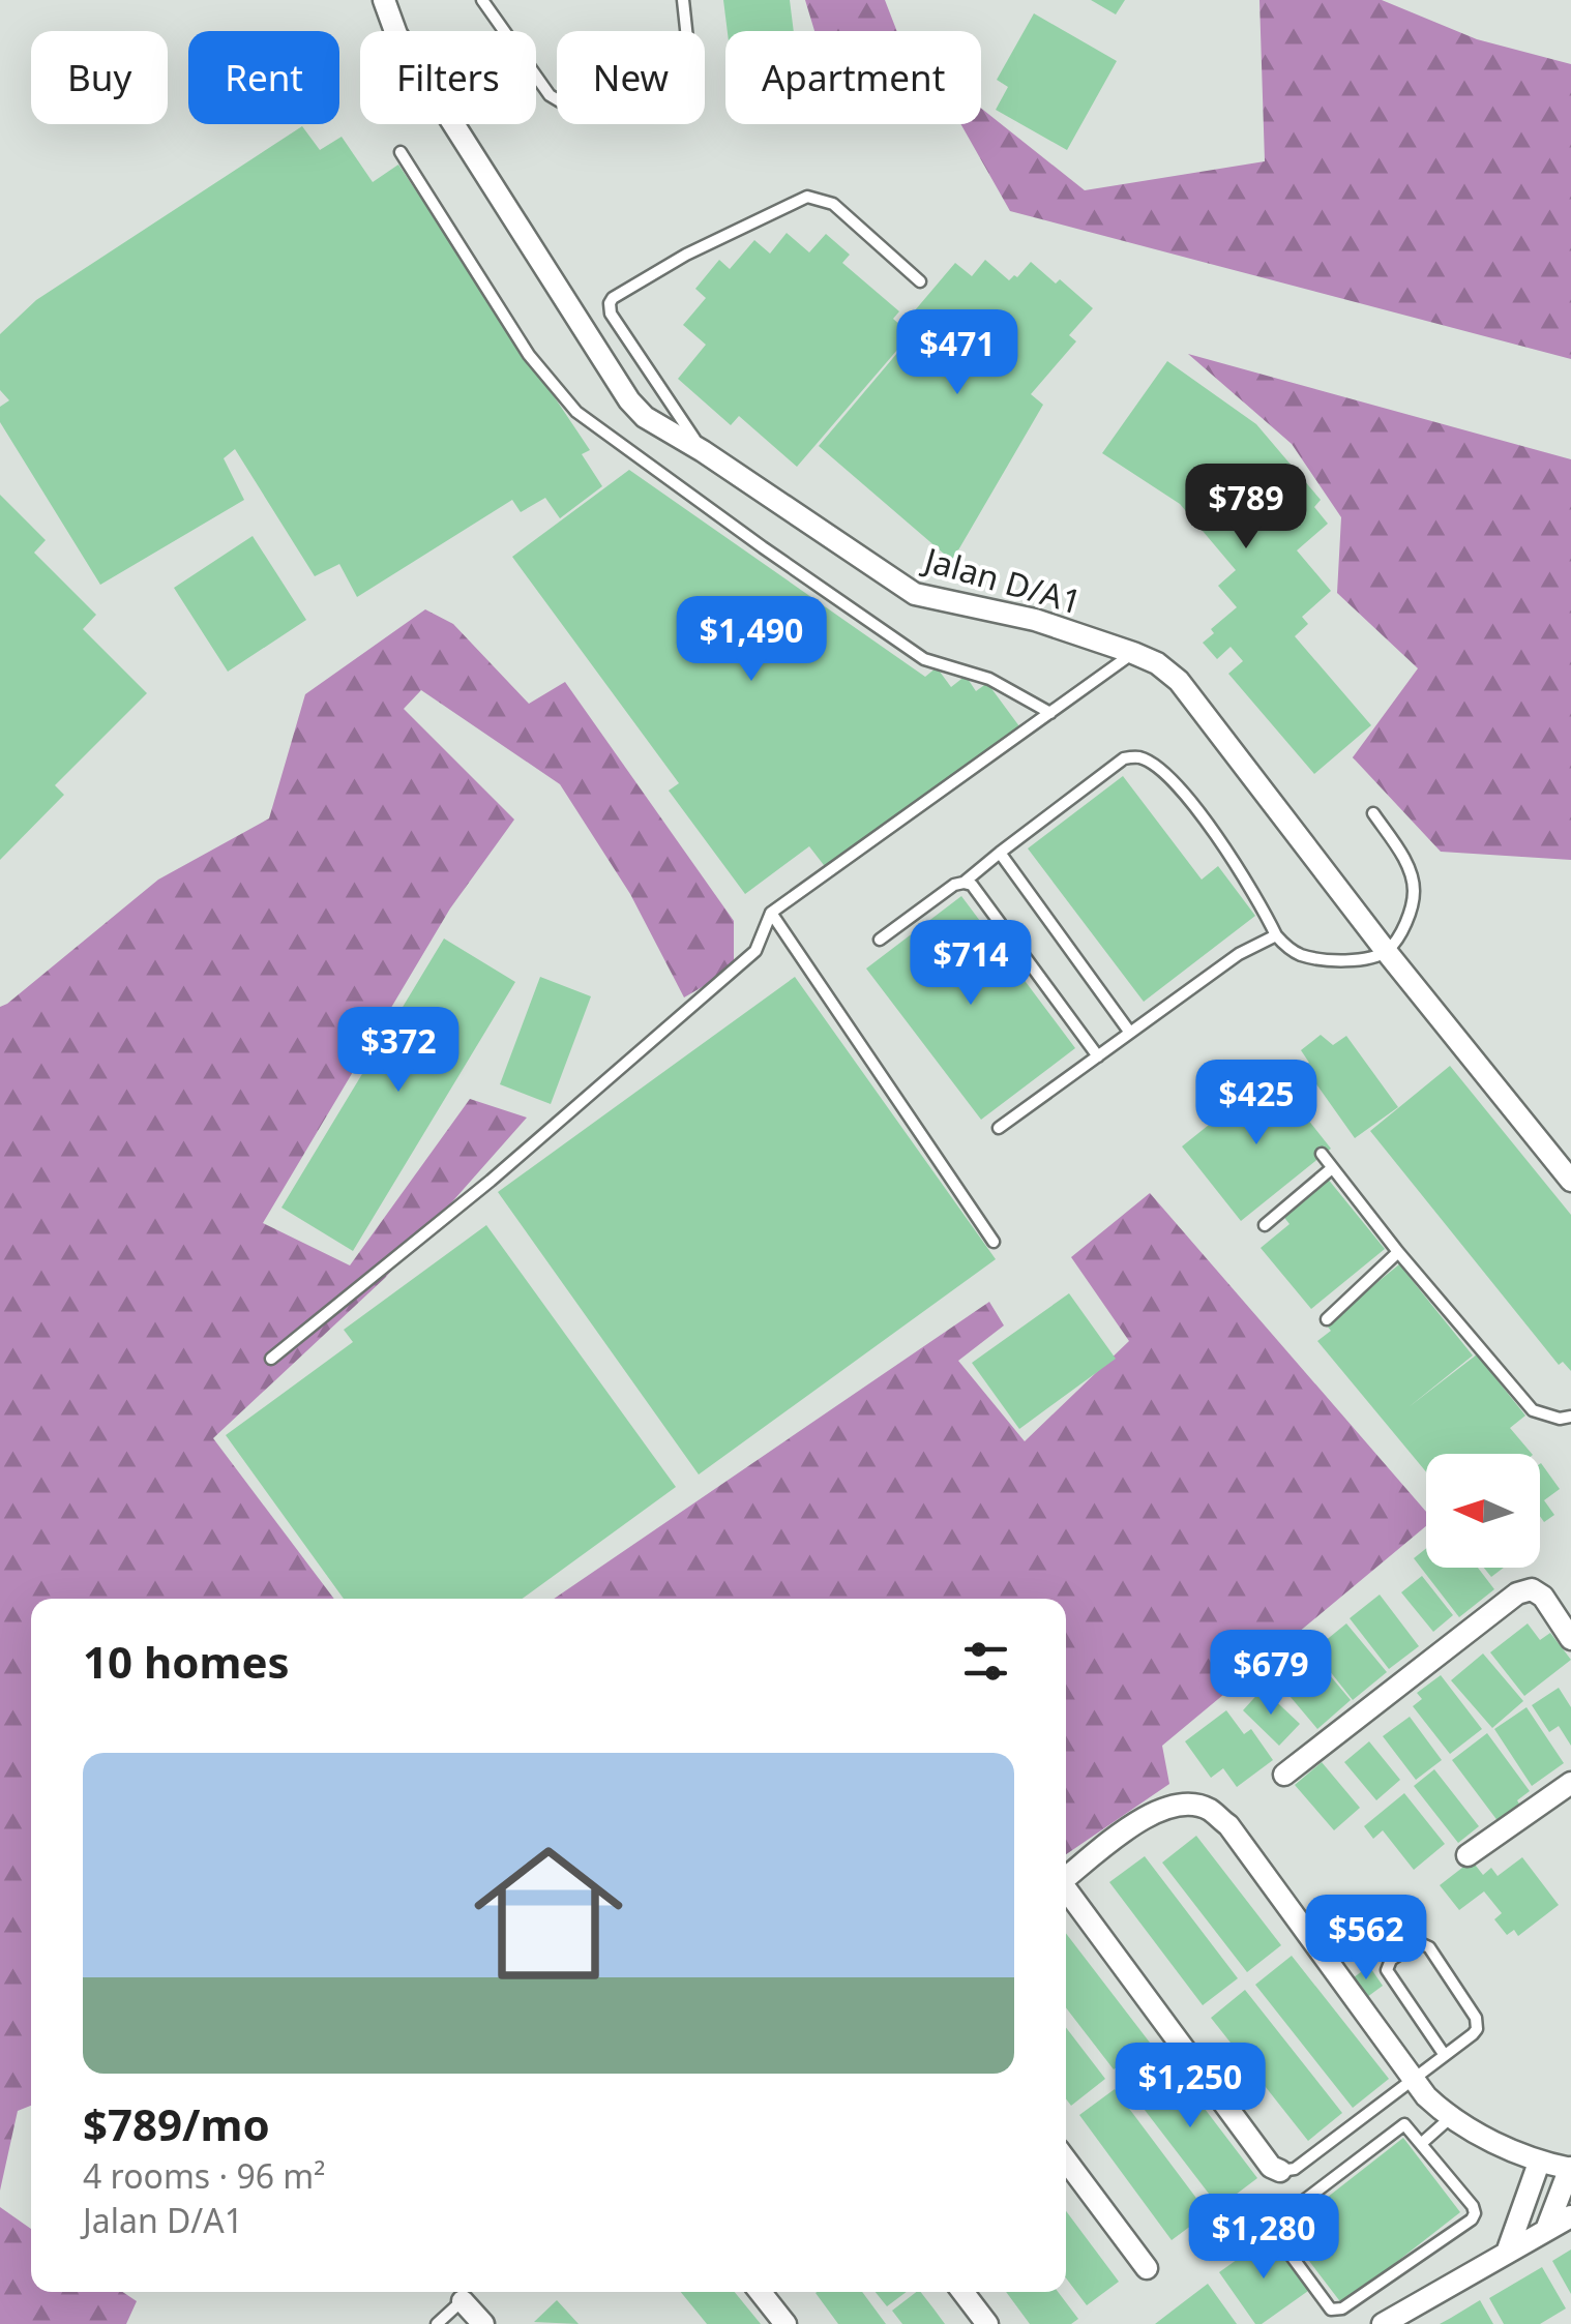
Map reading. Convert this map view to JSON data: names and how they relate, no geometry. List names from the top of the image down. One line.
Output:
{"streets":{"street":["Jalan D/A1"]},"north":"left","page":{"chip":["Buy","Rent","Filters","New","Apartment"],"price":["$471","$789","$1,490","$714","$372","$425","$679","$562","$1,250","$1,280"],"heading":"10 homes","list":[{"name":"$789/mo","note":"4 rooms · 96 m² · Jalan D/A1"}]}}
